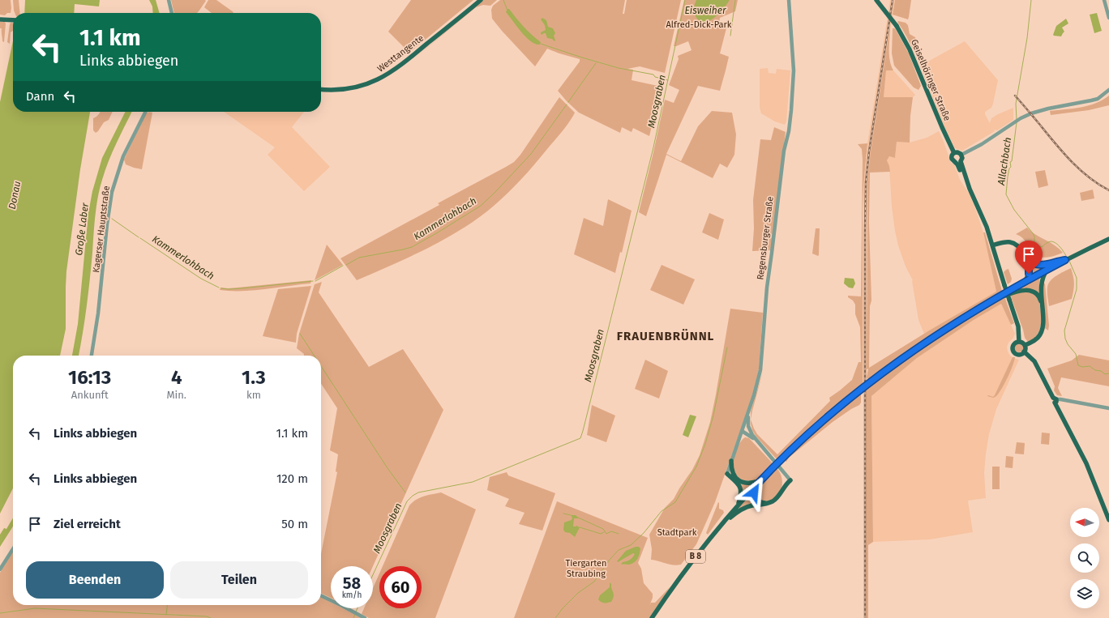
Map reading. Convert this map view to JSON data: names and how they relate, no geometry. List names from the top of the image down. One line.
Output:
{"streets":{"main road":["Westtangente","Geiselhöringer Straße","B 8"],"street":["Kagerser Hauptstraße","Regensburger Straße"]},"districts":["FRAUENBRÜNNL"],"water":["Eisweiher","Moosgraben","Allachbach","Donau","Kammerlohbach","Große Laber"],"parks":["Alfred-Dick-Park","Stadtpark","Tiergarten Straubing"],"north":"left","page":{"turn":["1.1 km","Links abbiegen"],"then":"Dann","eta":["16:13","Ankunft","4","Min.","1.3","km"],"list":[{"name":"Links abbiegen","value":"1.1 km"},{"name":"Links abbiegen","value":"120 m"},{"name":"Ziel erreicht","value":"50 m"}],"buttons":["Beenden","Teilen"],"speed":"58 km/h","limit":"60"}}
